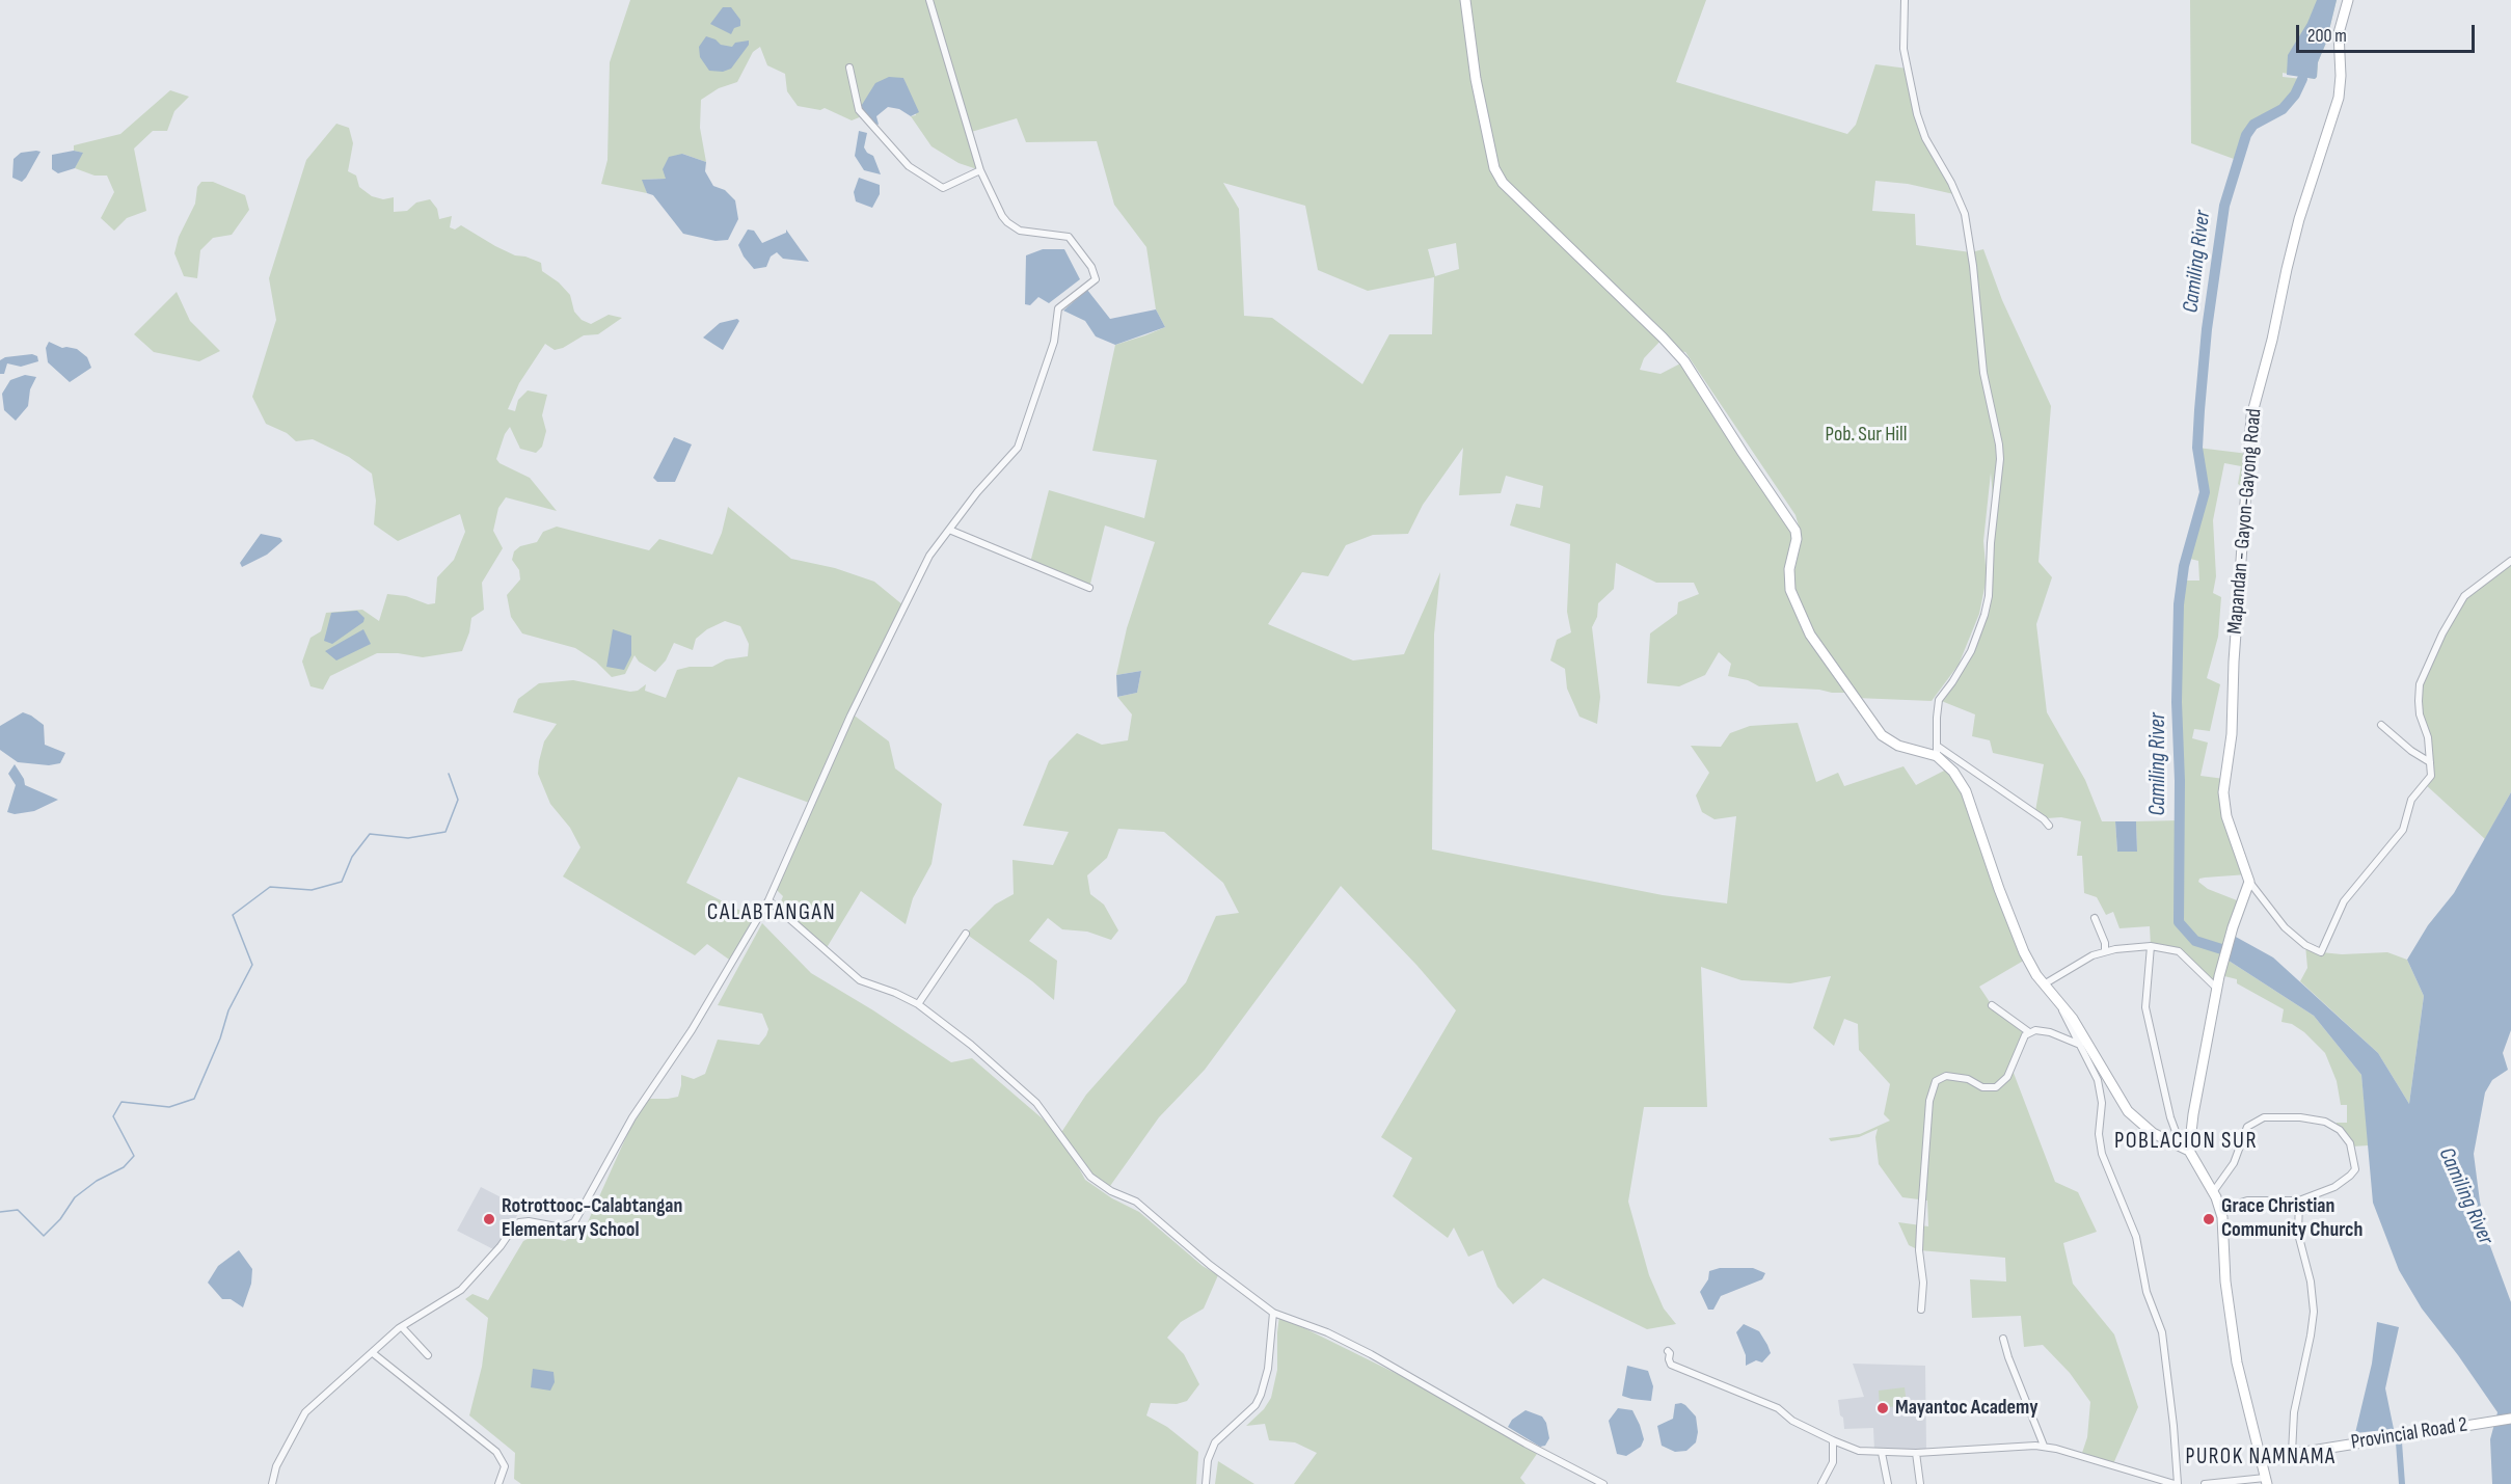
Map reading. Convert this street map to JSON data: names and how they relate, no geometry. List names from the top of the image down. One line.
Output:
{"streets":{"main road":["Mapandan - Gayon-Gayong Road","Provincial Road 2"]},"districts":["CALABTANGAN","POBLACION SUR","PUROK NAMNAMA"],"water":["Camiling River"],"parks":["Pob. Sur Hill"],"places":["Rotrottooc-Calabtangan Elementary School","Grace Christian Community Church","Mayantoc Academy"],"scale_bar":"200 m"}
